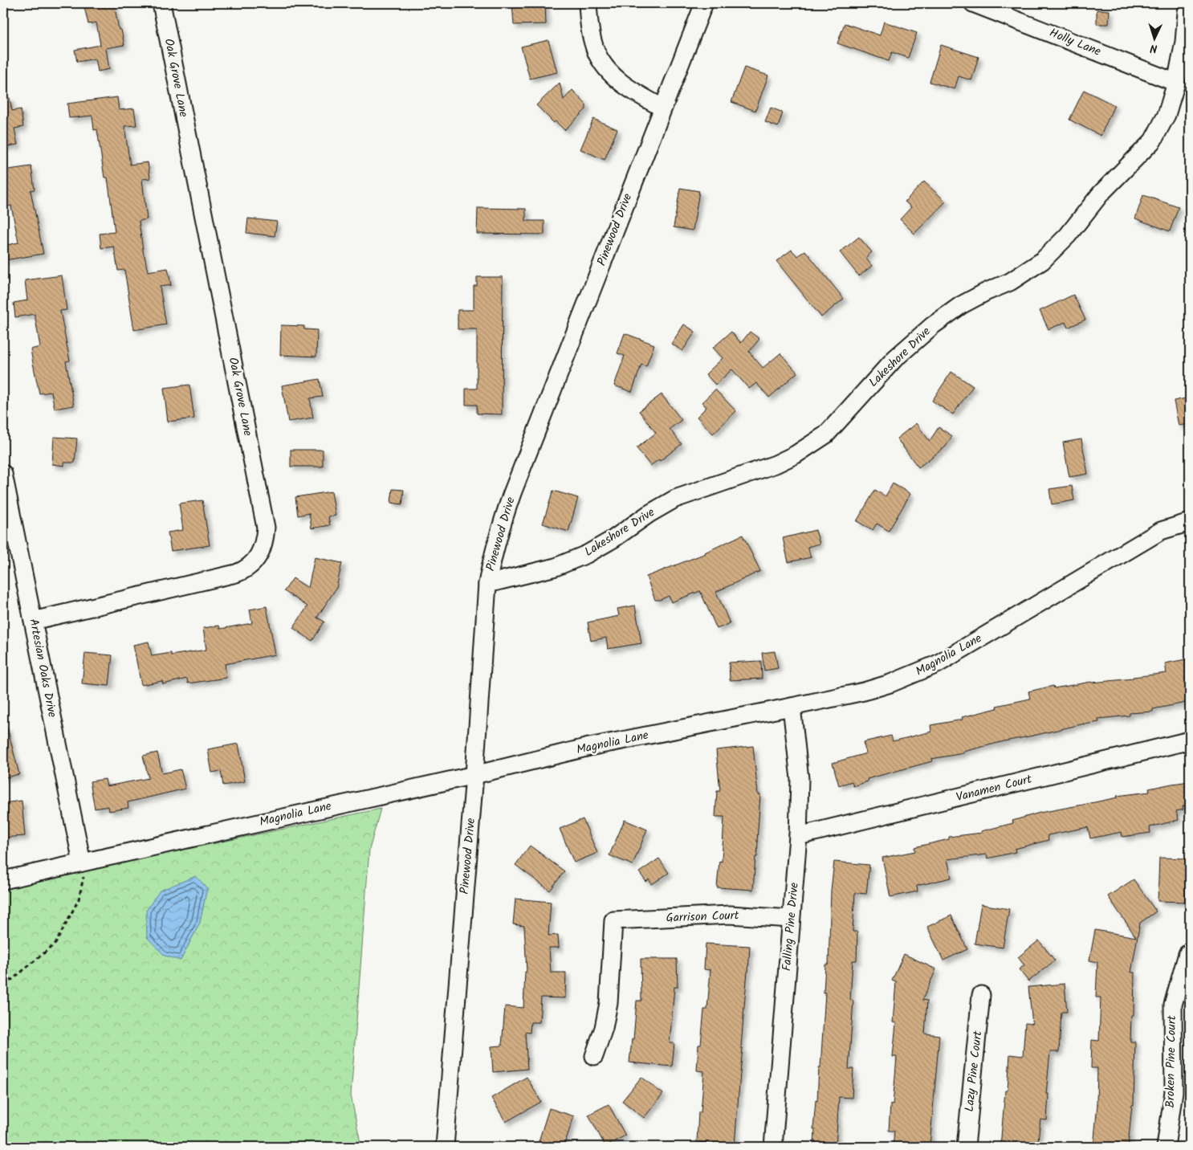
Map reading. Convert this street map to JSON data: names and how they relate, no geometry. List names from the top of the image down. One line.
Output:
{"streets":{"street":["Holly Lane","Oak Grove Lane","Pinewood Drive","Lakeshore Drive","Magnolia Lane","Artesian Oaks Drive","Vanamen Court","Garrison Court","Falling Pine Drive","Broken Pine Court","Lazy Pine Court"]},"crossings":[["Holly Lane","Lakeshore Drive"],["Oak Grove Lane","Artesian Oaks Drive"],["Pinewood Drive","Lakeshore Drive"],["Pinewood Drive","Magnolia Lane"],["Magnolia Lane","Artesian Oaks Drive"],["Magnolia Lane","Falling Pine Drive"],["Vanamen Court","Falling Pine Drive"],["Garrison Court","Falling Pine Drive"]],"north":"bottom"}
